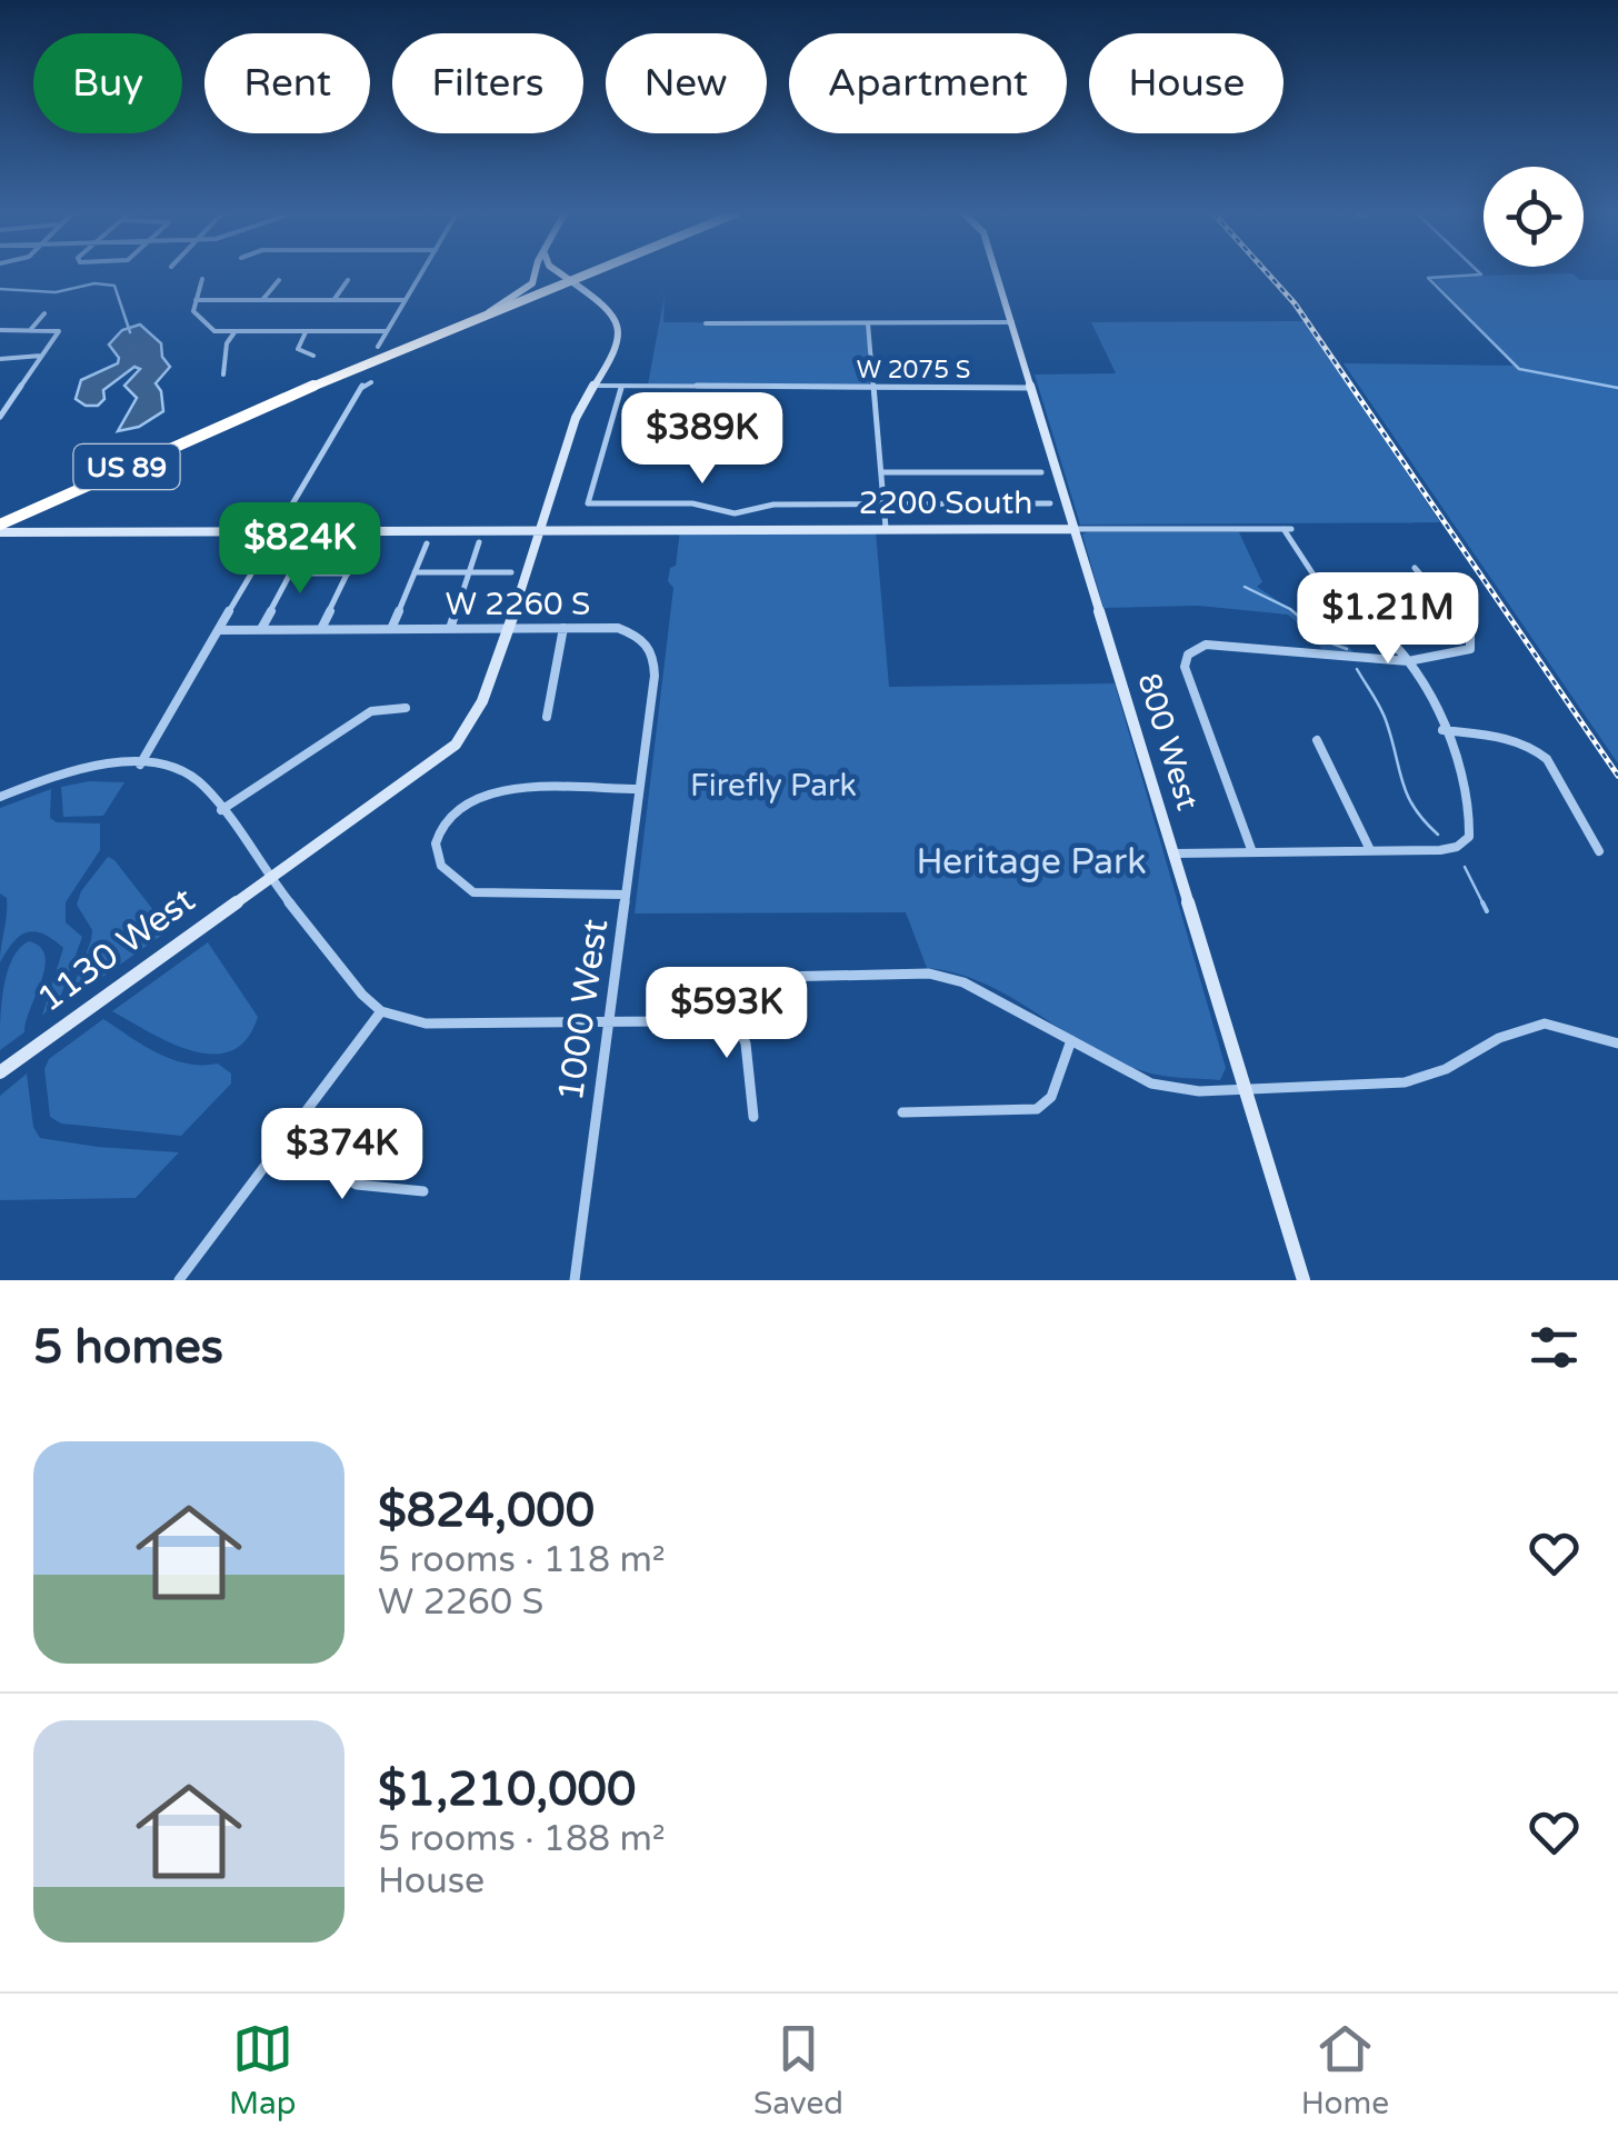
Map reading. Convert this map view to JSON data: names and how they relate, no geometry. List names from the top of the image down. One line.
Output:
{"streets":{"highway":["US 89"],"street":["W 2075 S","2200 South","W 2260 S","800 West","1130 West","1000 West"]},"crossings":[["W 2075 S","800 West"],["US 89","2200 South"],["2200 South","800 West"],["2200 South","1130 West"],["W 2260 S","1130 West"],["W 2260 S","1000 West"]],"parks":["Firefly Park","Heritage Park"],"page":{"chip":["Buy","Rent","Filters","New","Apartment","House"],"price":["$389K","$824K","$1.21M","$593K","$374K"],"heading":"5 homes","list":[{"name":"$824,000","note":"5 rooms · 118 m² · W 2260 S"},{"name":"$1,210,000","note":"5 rooms · 188 m² · House"}],"tabs":["Map","Saved","Home"]}}
